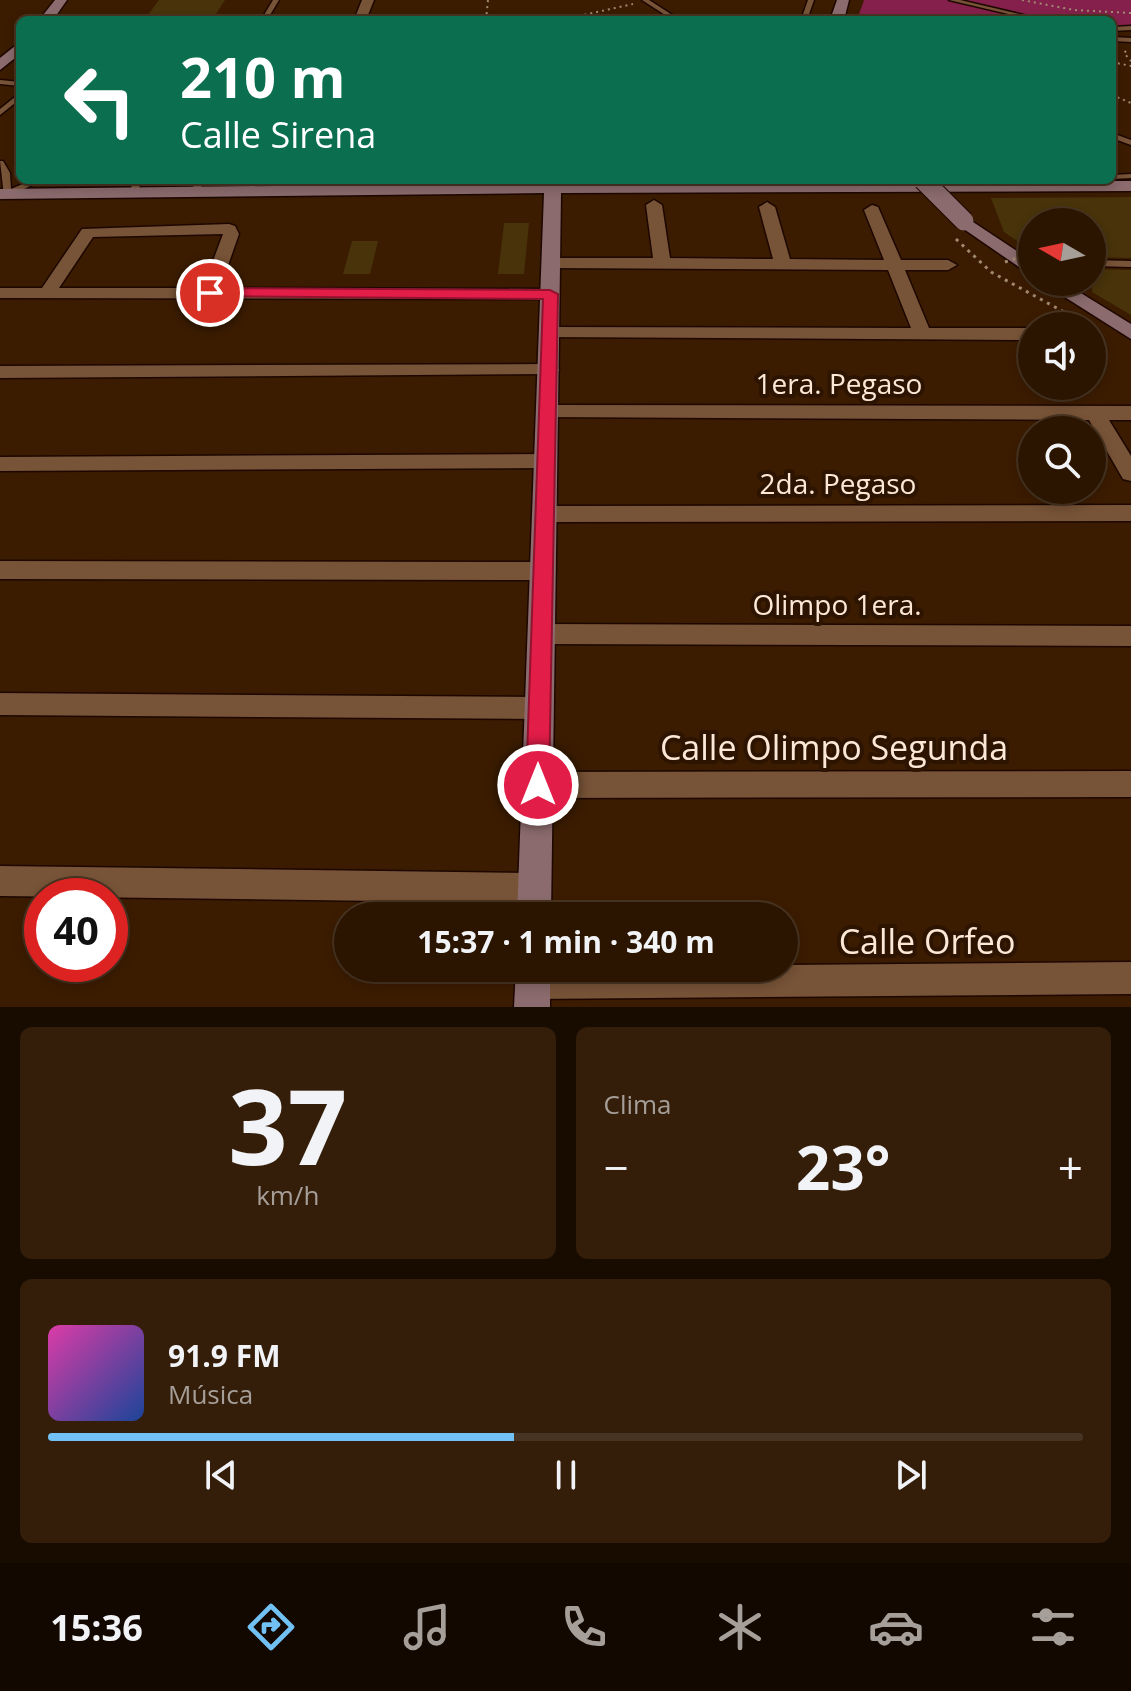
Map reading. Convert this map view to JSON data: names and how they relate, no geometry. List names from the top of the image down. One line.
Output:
{"streets":{"street":["1era. Pegaso","2da. Pegaso","Olimpo 1era.","Calle Olimpo Segunda","Calle Orfeo"]},"north":"left","page":{"turn":["210 m","Calle Sirena"],"limit":"40","trip":"15:37 · 1 min · 340 m","tile":[["37","km/h"],"Clima"],"heat":["−","23°","+"],"song":["91.9 FM","Música"],"tabs":"15:36"}}
